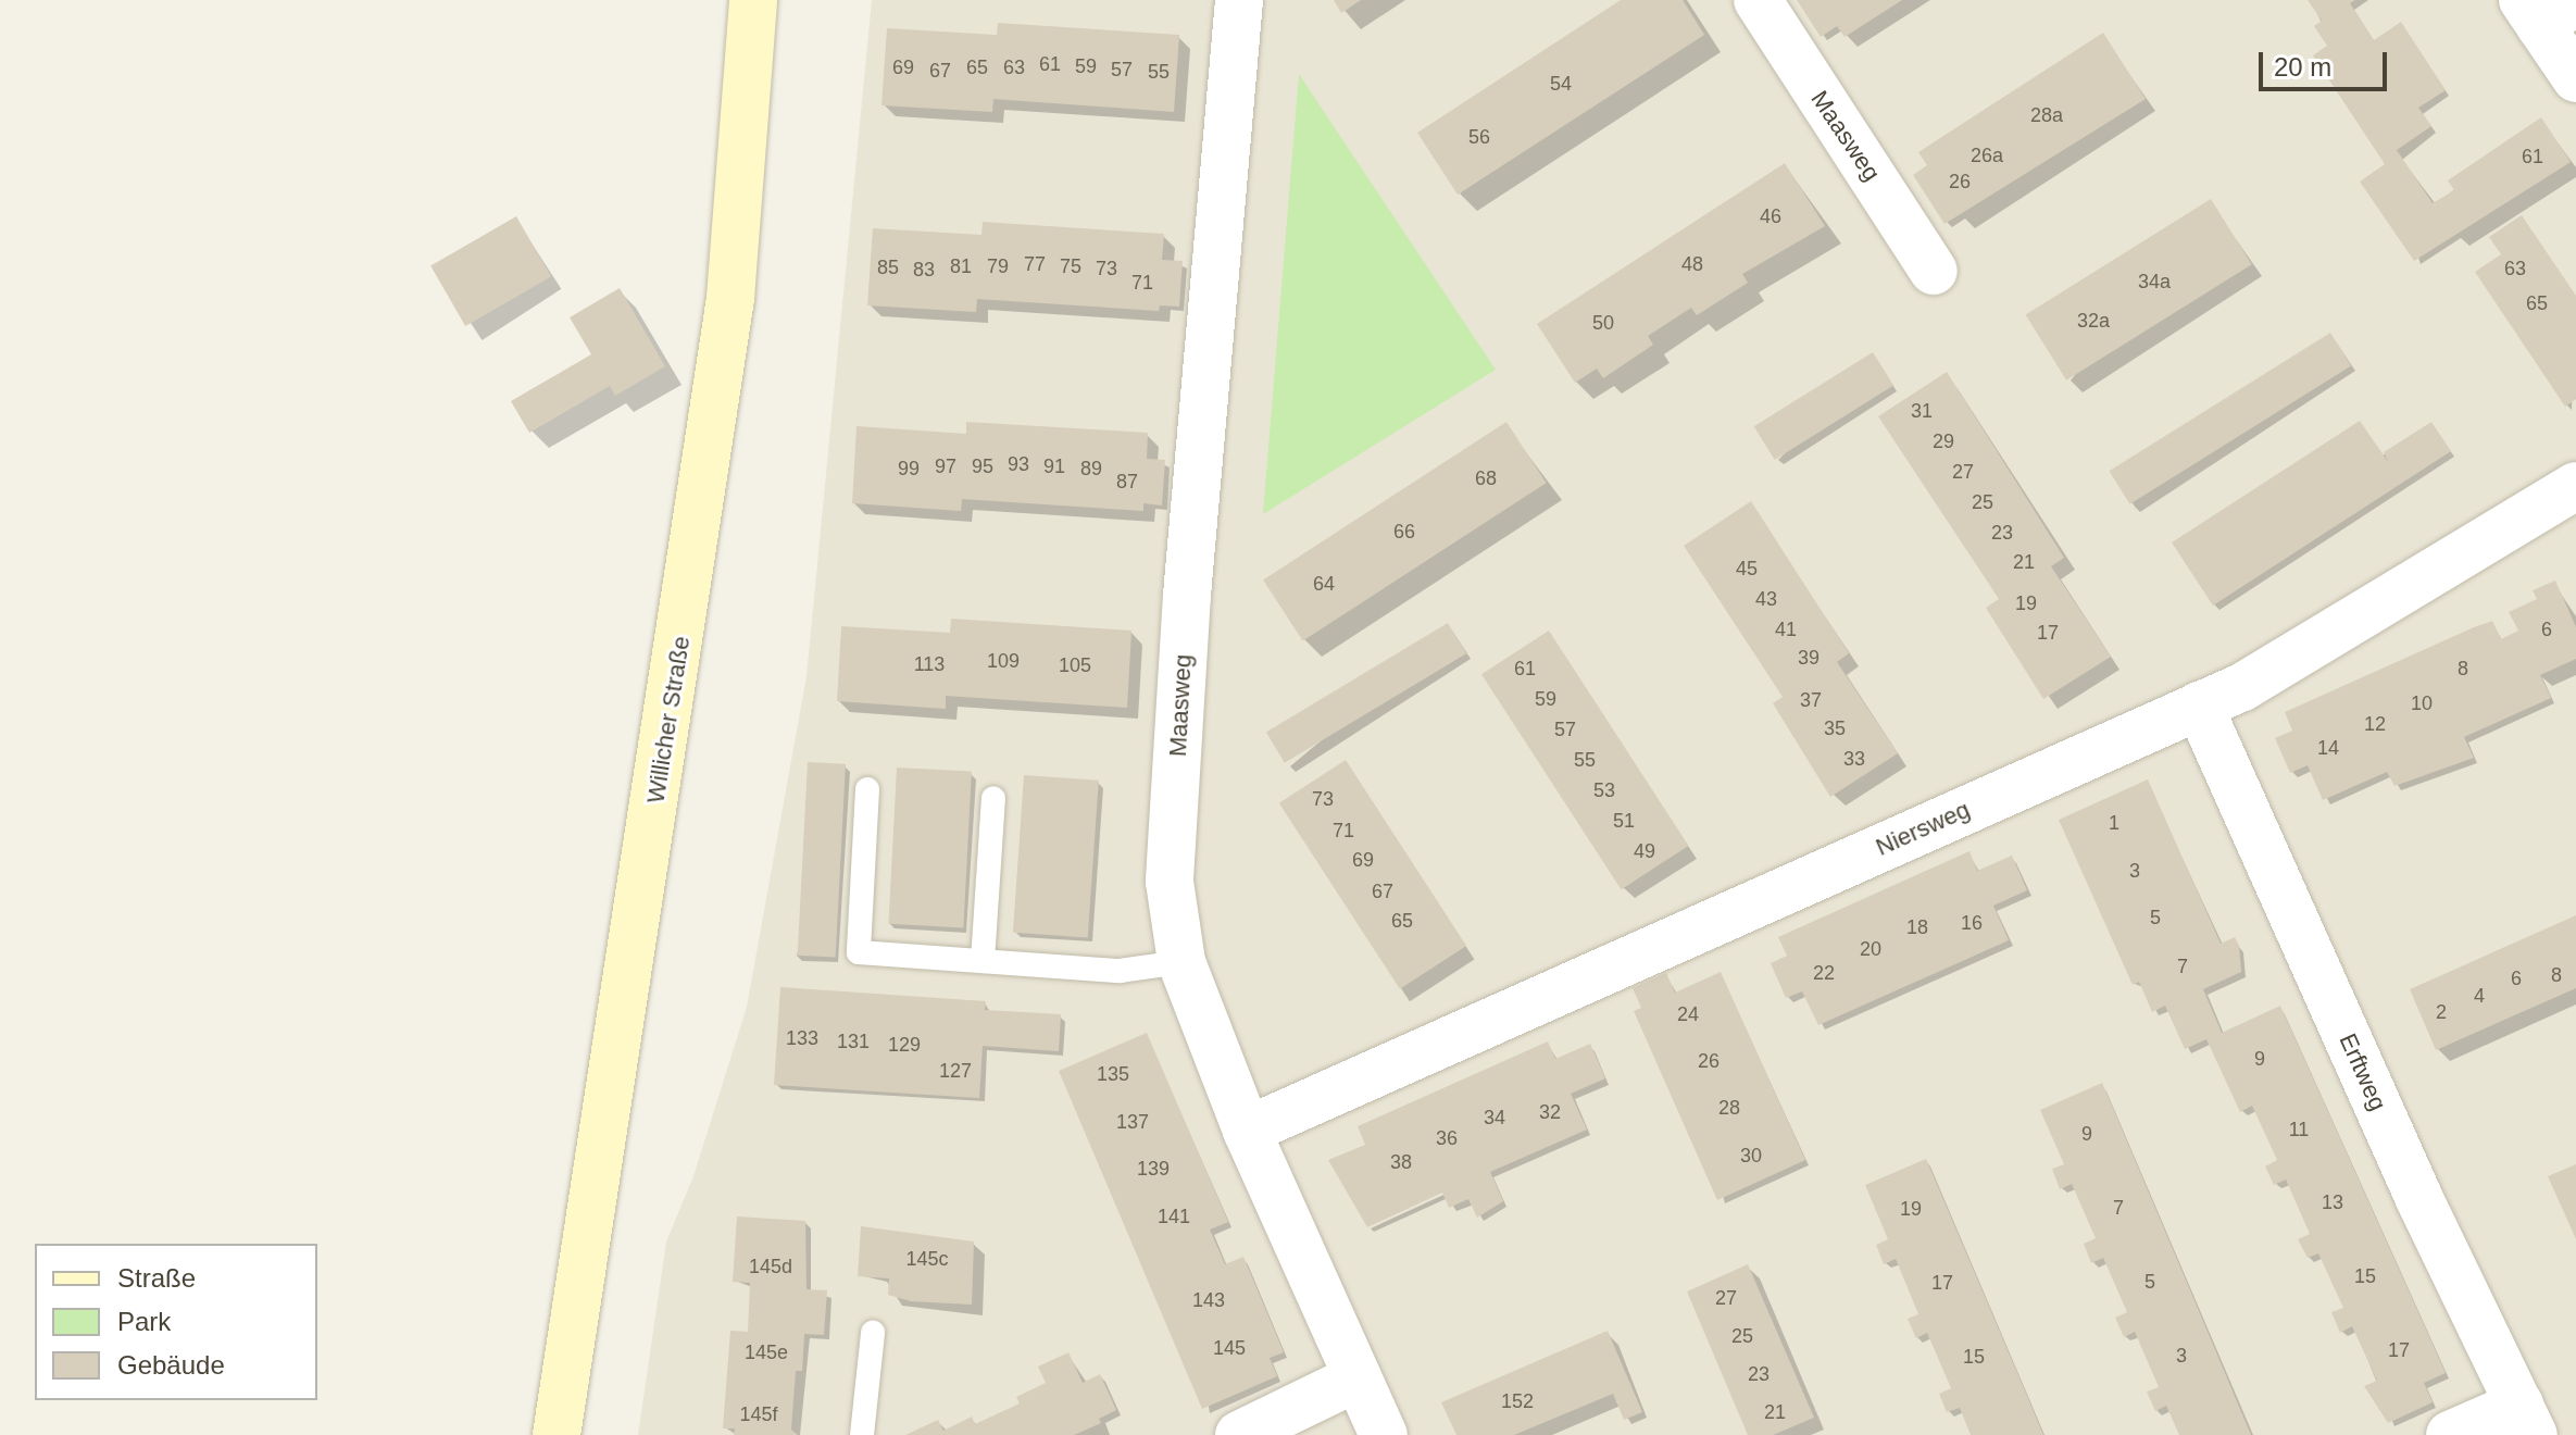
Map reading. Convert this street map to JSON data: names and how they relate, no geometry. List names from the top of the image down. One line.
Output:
{"streets":{"street":["Maasweg","Willicher Straße","Niersweg","Erftweg"]},"crossings":[["Maasweg","Niersweg"],["Niersweg","Erftweg"]],"house_numbers":["61","59","69","65","63","57","67","55","54","28a","56","26a","61","26","46","77","48","81","79","75","85","73","63","83","34a","71","65","32a","50","31","29","93","97","95","91","99","89","27","68","87","25","66","23","21","45","64","43","19","41","6","17","39","109","113","105","61","8","59","37","10","12","35","57","14","33","55","53","73","51","1","71","49","69","3","67","5","65","16","18","20","7","22","8","6","4","2","24","133","131","129","9","26","127","135","28","32","34","137","11","9","36","30","38","139","13","7","19","141","145c","145d","15","5","17","27","143","25","145","17","145e","3","15","23","152","21","145f"],"legend":["Straße","Park","Gebäude"],"scale_bar":"20 m"}
